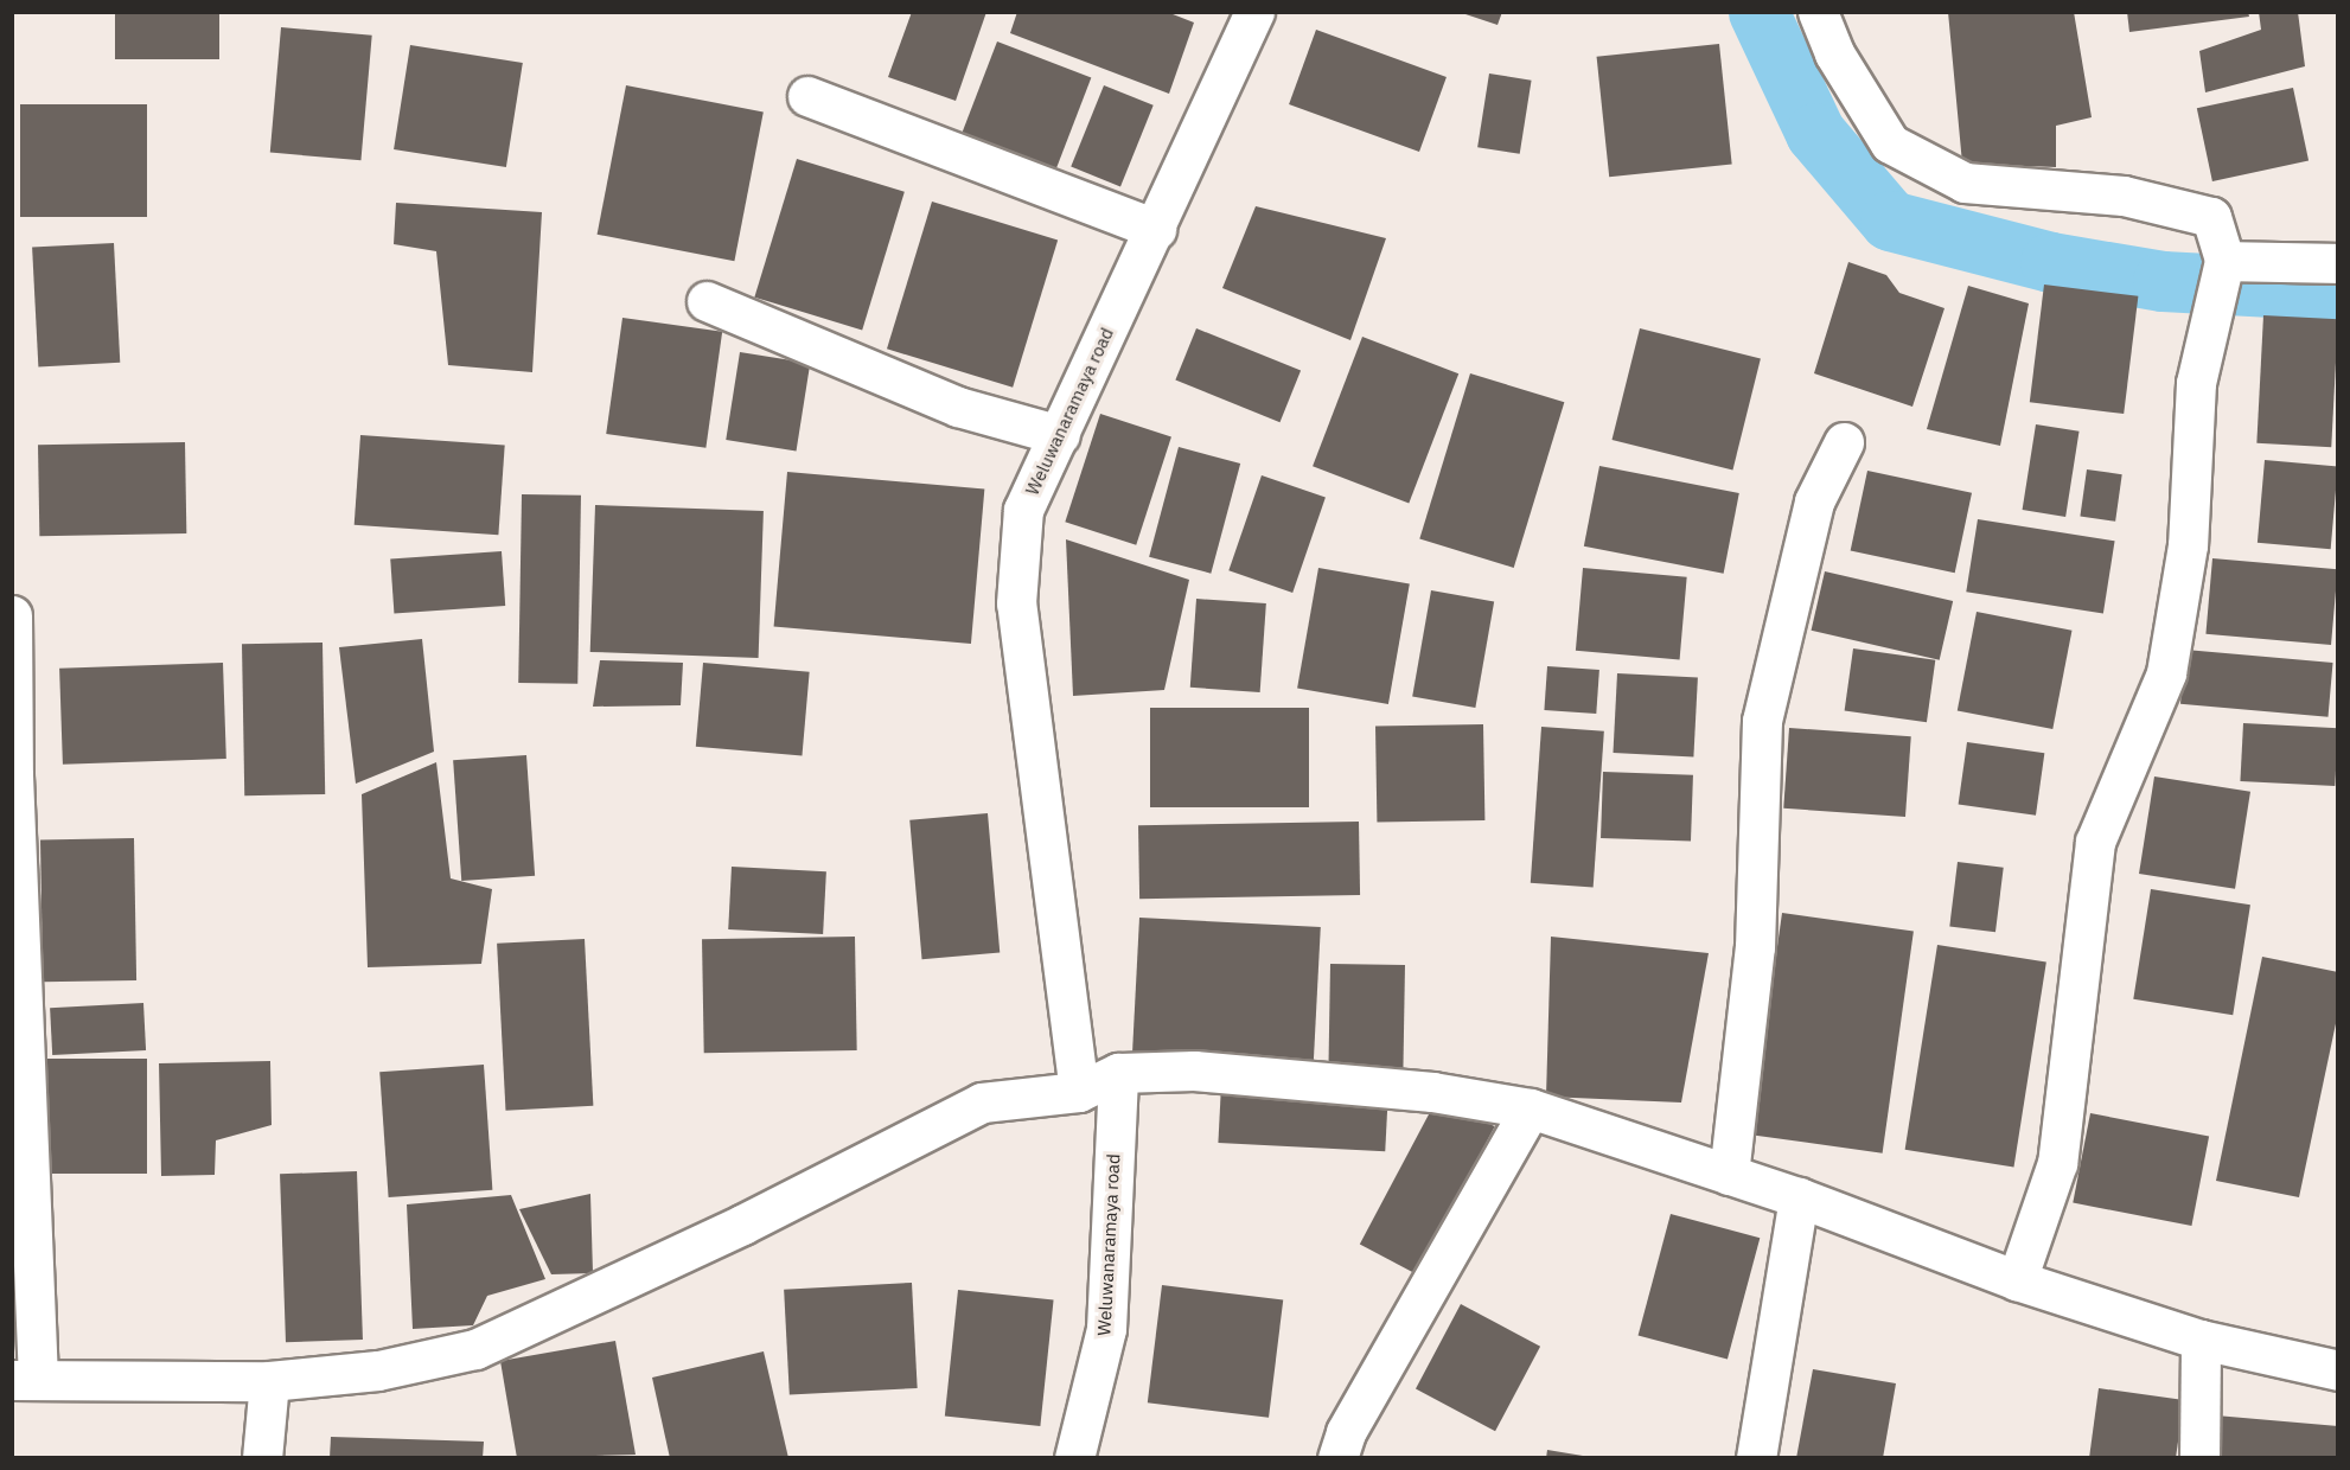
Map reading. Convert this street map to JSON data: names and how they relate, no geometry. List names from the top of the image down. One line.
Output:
{"streets":{"street":["Weluwanaramaya road"]}}
